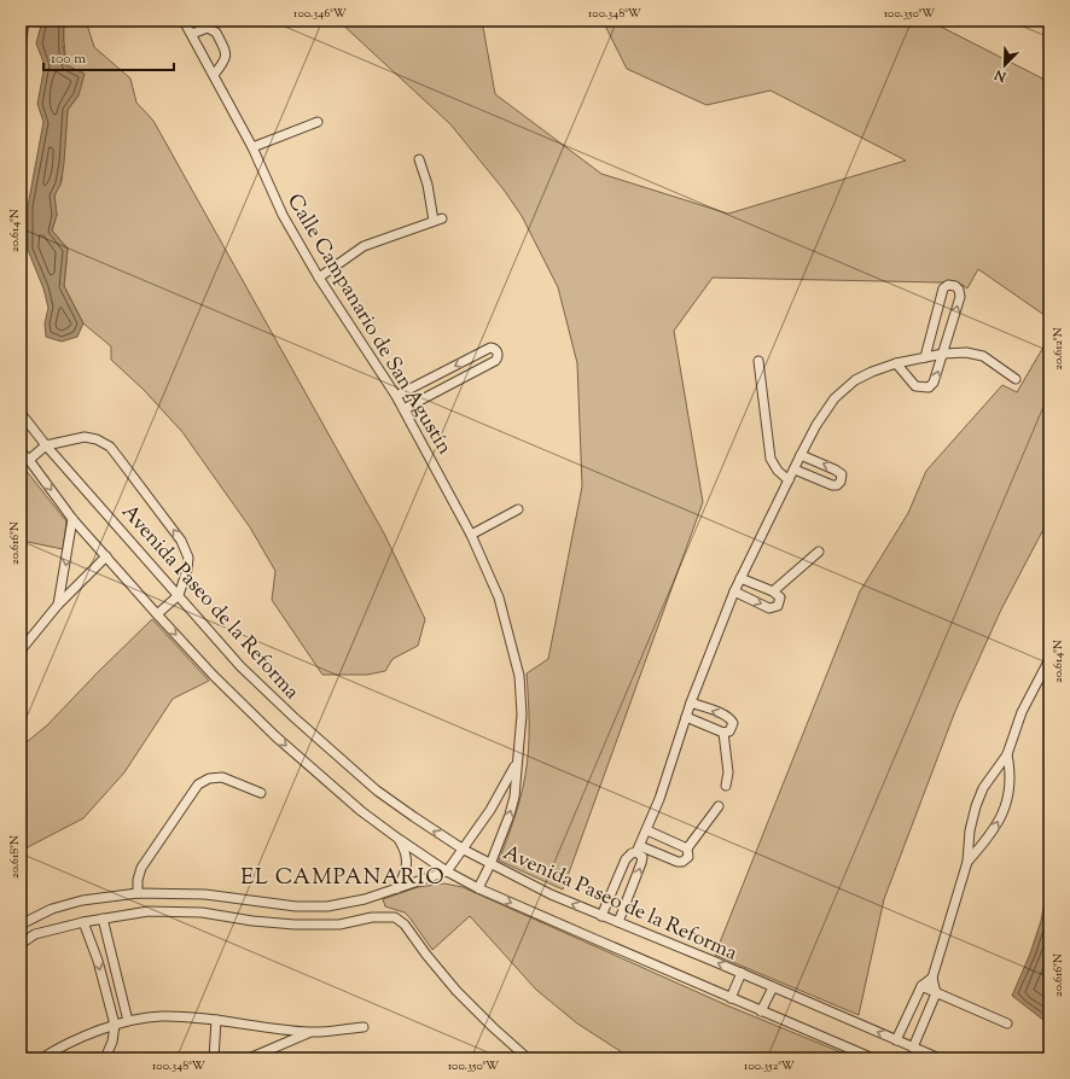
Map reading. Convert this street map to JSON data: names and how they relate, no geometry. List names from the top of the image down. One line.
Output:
{"streets":{"street":["Calle Campanario de San Agustín","Avenida Paseo de la Reforma"]},"crossings":[["Calle Campanario de San Agustín","Avenida Paseo de la Reforma"]],"districts":["EL CAMPANARIO"],"scale_bar":"100 m","north":"bottom left","coordinates":["100.346°W","100.348°W","100.350°W","20.614°N","20.612°N","20.616°N","20.618°N","100.352°W"]}
